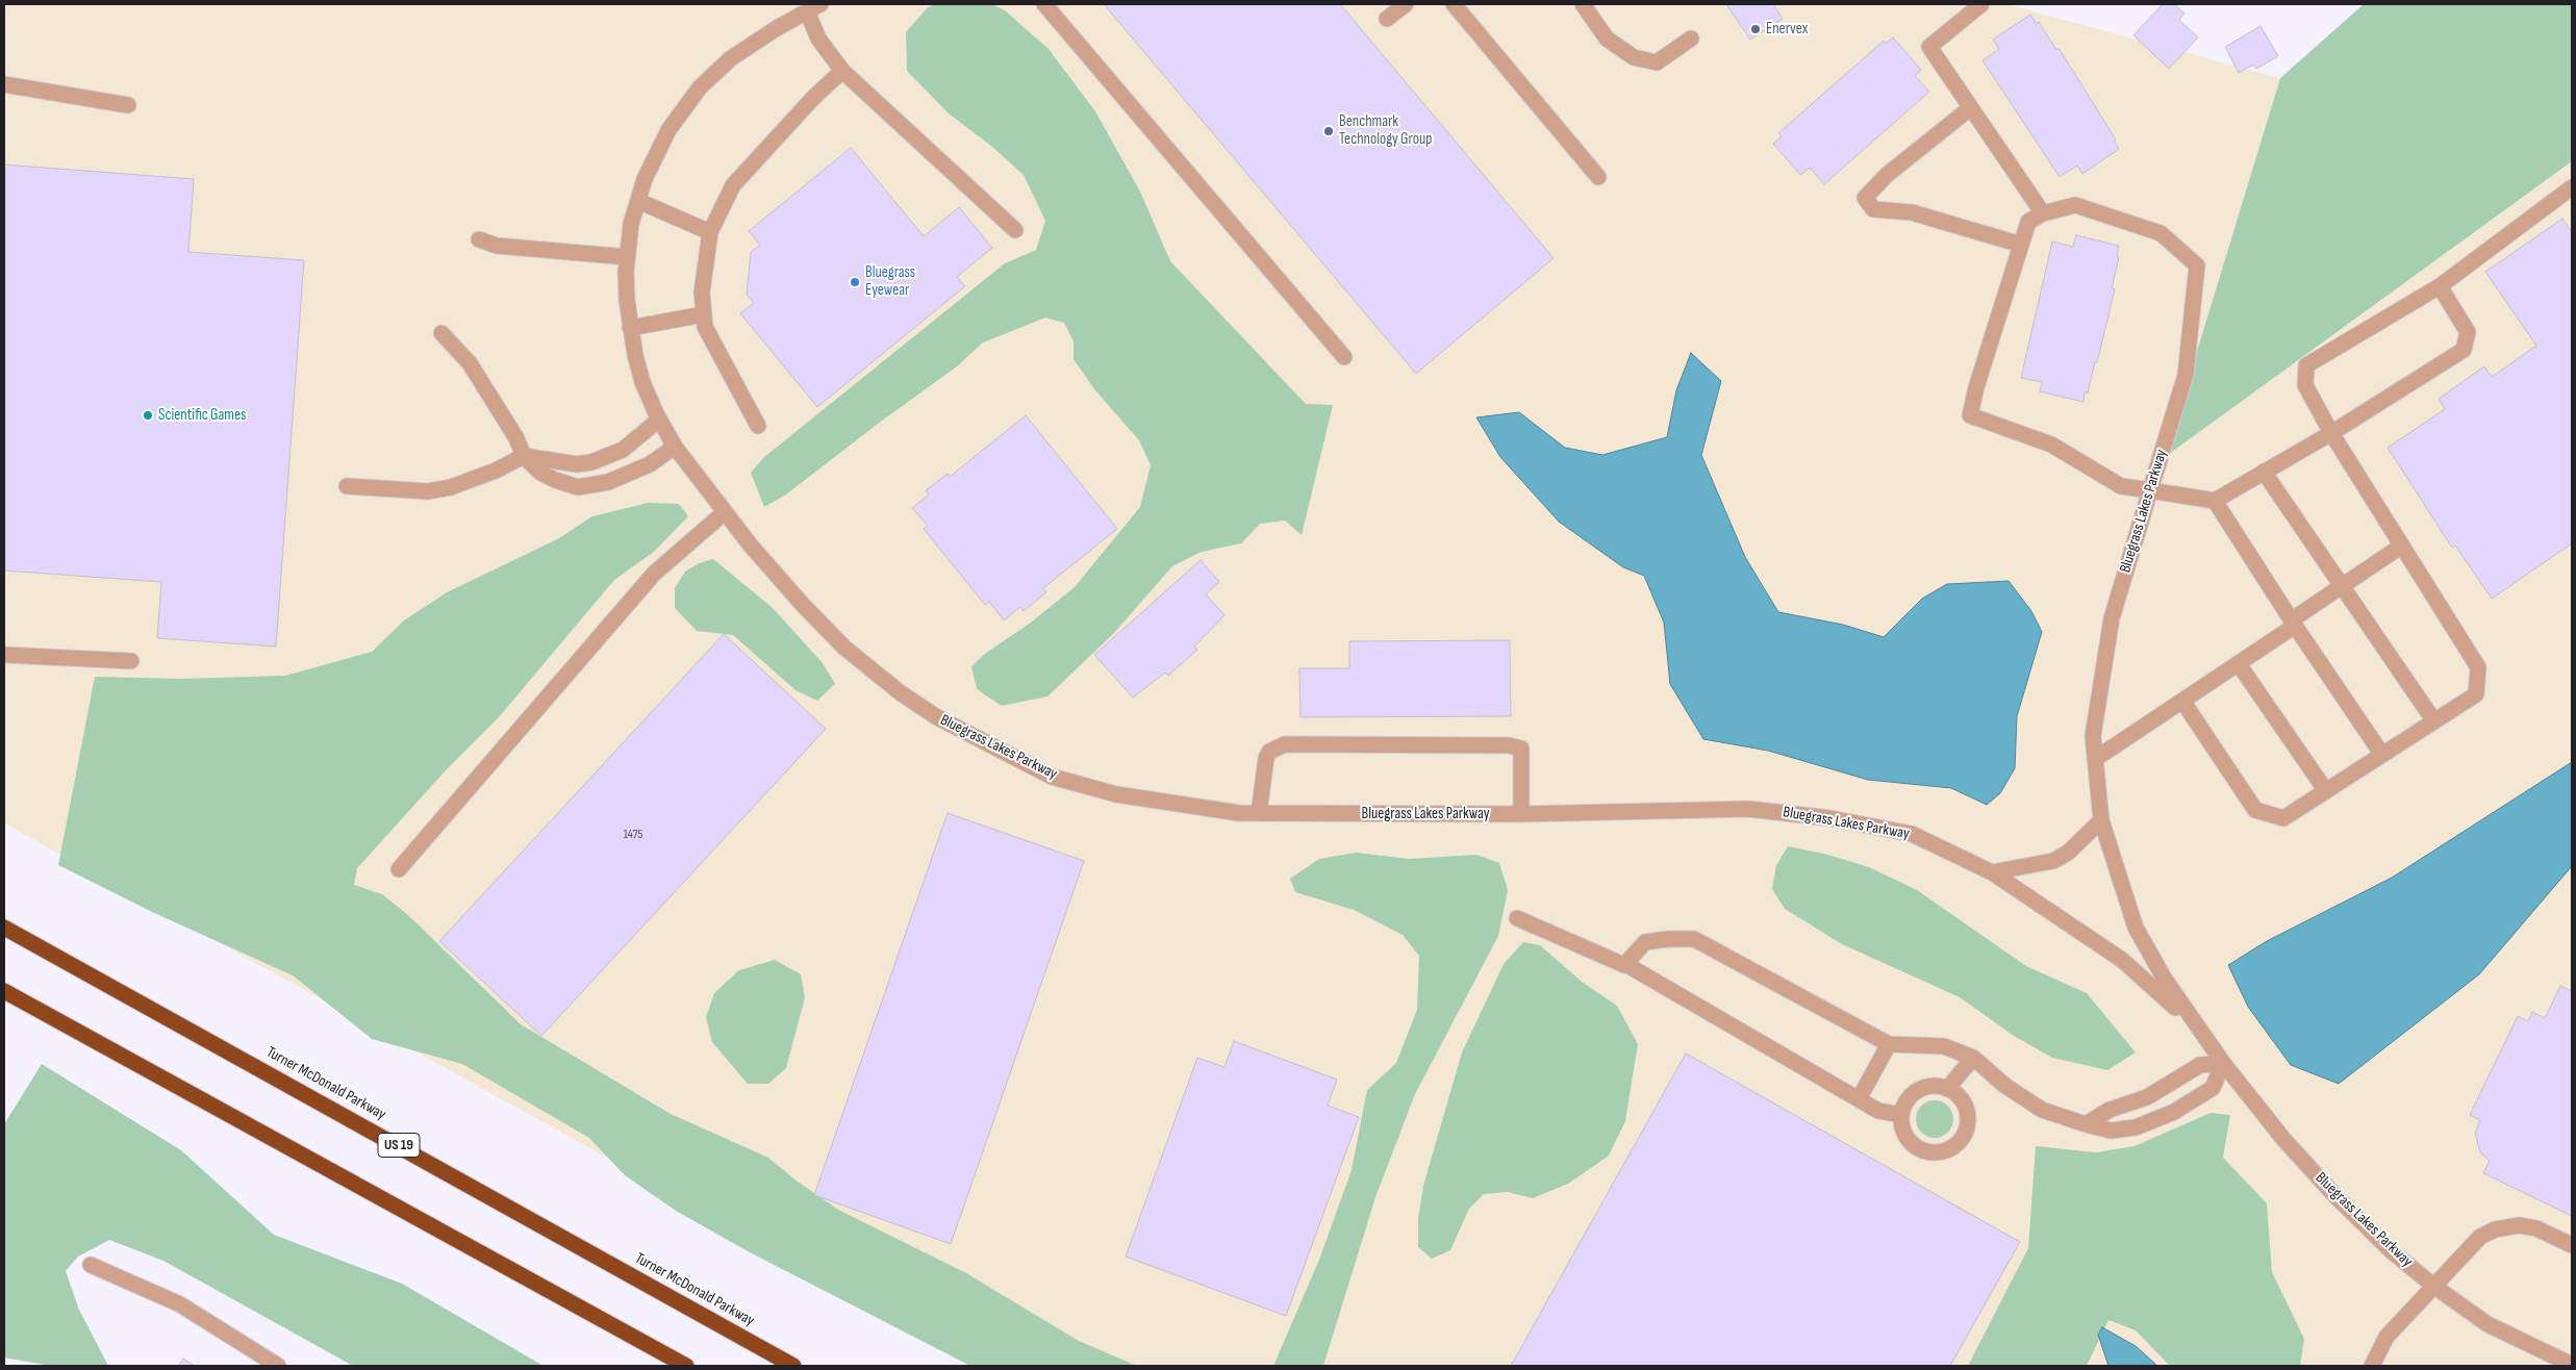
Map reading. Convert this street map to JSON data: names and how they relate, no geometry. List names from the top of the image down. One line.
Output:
{"streets":{"highway":["Turner McDonald Parkway","US 19"],"street":["Bluegrass Lakes Parkway"]},"places":["Enervex","Benchmark Technology Group","Bluegrass Eyewear","Scientific Games"],"house_numbers":["1475"]}
